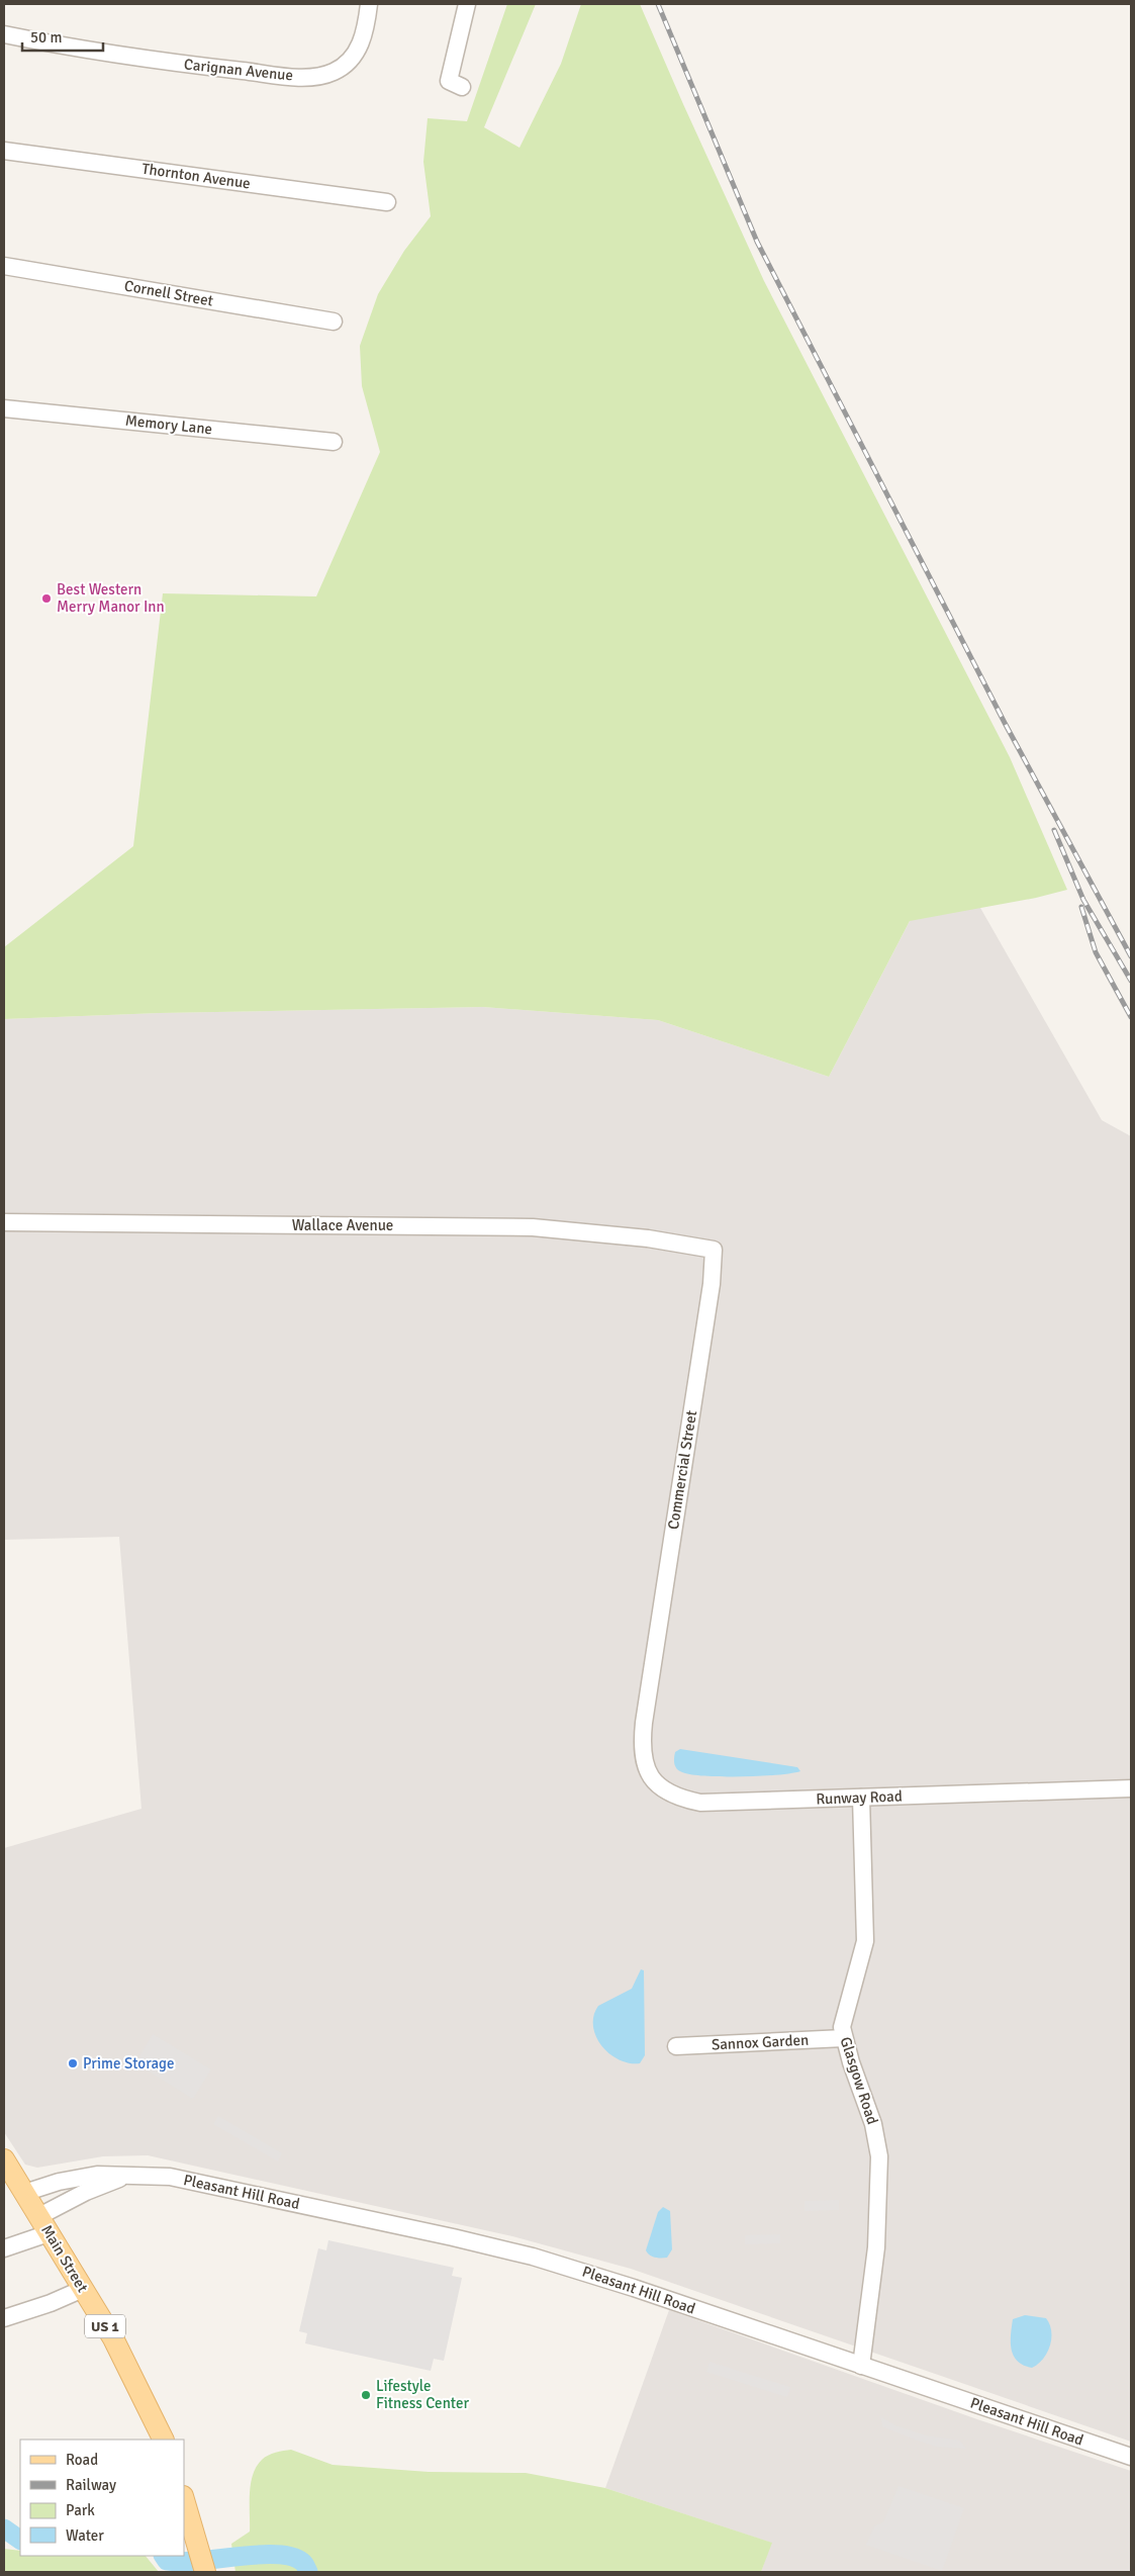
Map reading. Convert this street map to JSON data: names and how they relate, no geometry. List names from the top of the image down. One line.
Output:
{"streets":{"main road":["Main Street","US 1"],"street":["Carignan Avenue","Thornton Avenue","Cornell Street","Memory Lane","Wallace Avenue","Commercial Street","Runway Road","Sannox Garden","Glasgow Road","Pleasant Hill Road"]},"crossings":[["Wallace Avenue","Commercial Street"],["Commercial Street","Runway Road"],["Runway Road","Glasgow Road"],["Sannox Garden","Glasgow Road"],["Glasgow Road","Pleasant Hill Road"],["Pleasant Hill Road","Main Street"]],"places":["Best Western Merry Manor Inn","Prime Storage","Lifestyle Fitness Center"],"legend":["Road","Railway","Park","Water"],"scale_bar":"50 m"}
